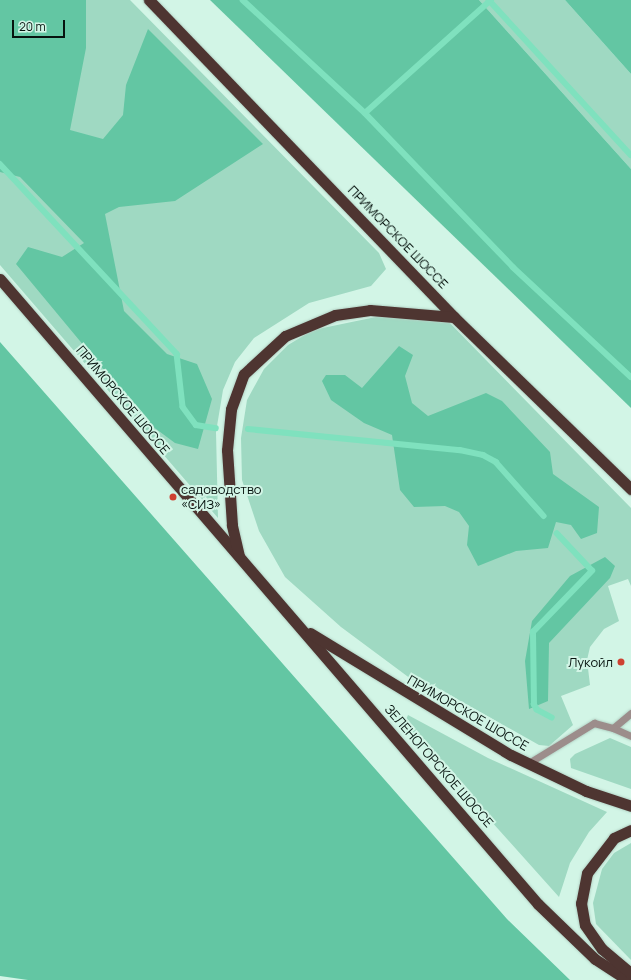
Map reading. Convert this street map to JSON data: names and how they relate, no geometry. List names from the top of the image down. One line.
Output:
{"streets":{"highway":["ПРИМОРСКОЕ ШОССЕ","ЗЕЛЕНОГОРСКОЕ ШОССЕ"]},"crossings":[["ПРИМОРСКОЕ ШОССЕ","ЗЕЛЕНОГОРСКОЕ ШОССЕ"]],"places":["садоводство «СИЗ»","Лукойл"],"scale_bar":"20 m"}
